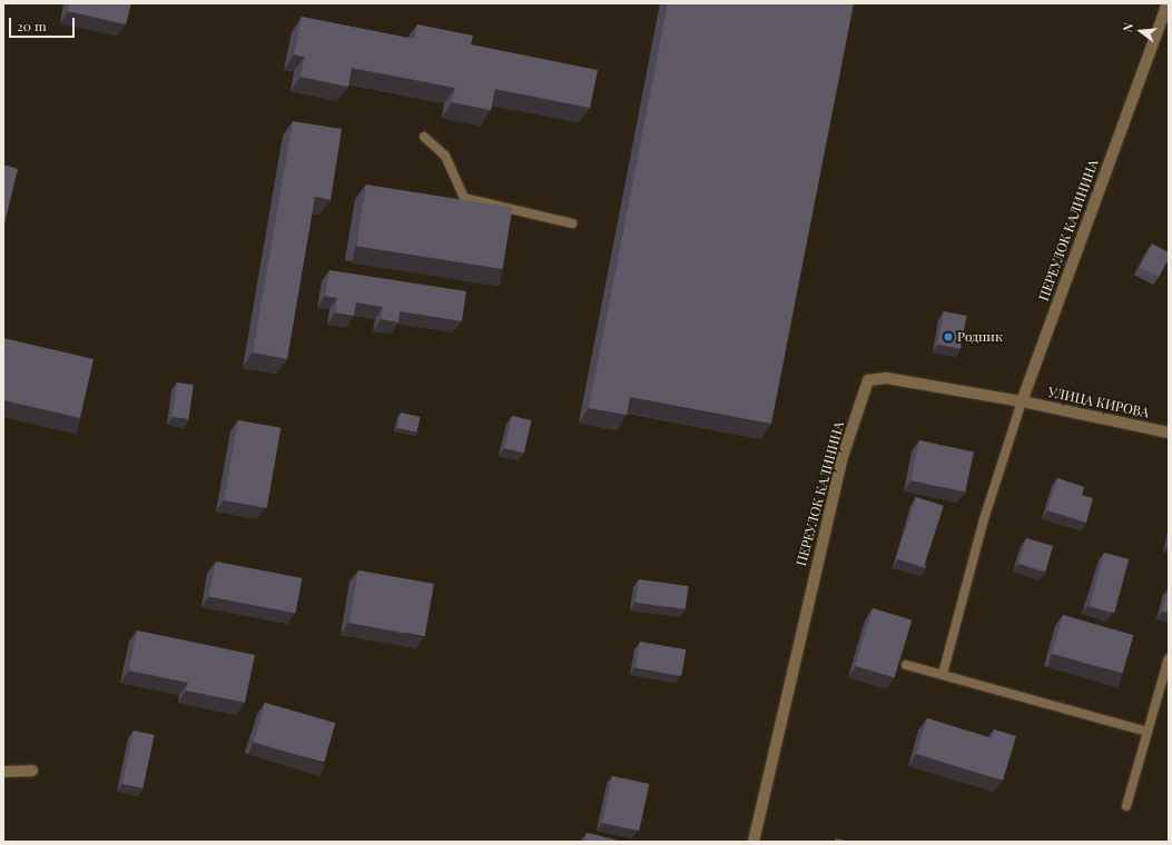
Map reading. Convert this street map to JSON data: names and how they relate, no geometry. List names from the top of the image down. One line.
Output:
{"streets":{"street":["ПЕРЕУЛОК КАЛИНИНА","УЛИЦА КИРОВА"]},"crossings":[["ПЕРЕУЛОК КАЛИНИНА","УЛИЦА КИРОВА"]],"places":["Родник"],"scale_bar":"20 m","north":"left"}
